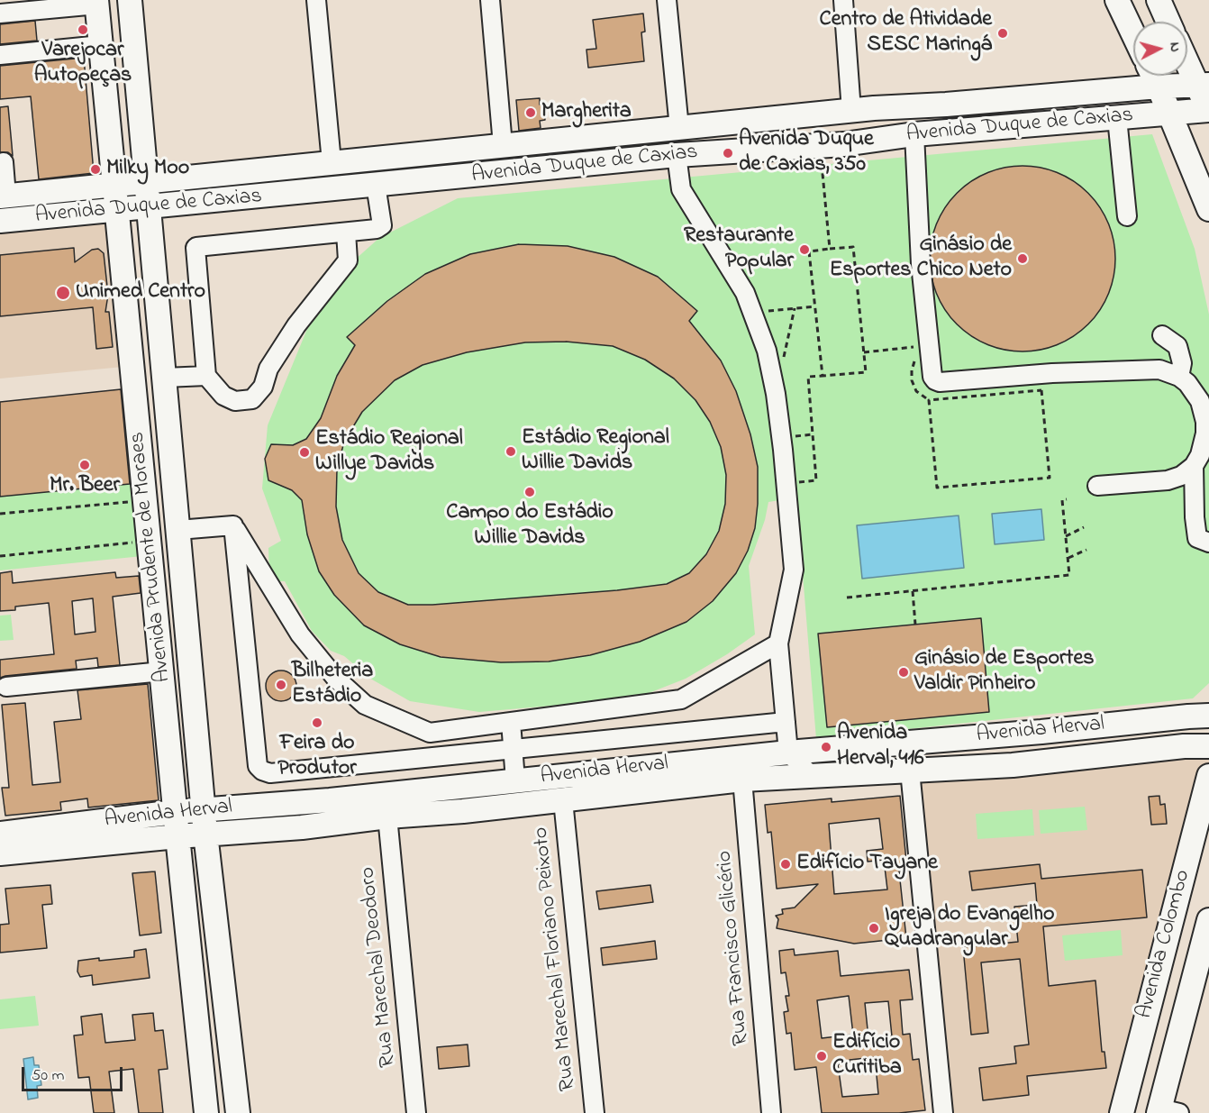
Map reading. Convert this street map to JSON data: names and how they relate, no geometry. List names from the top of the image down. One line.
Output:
{"streets":{"main road":["Avenida Duque de Caxias","Avenida Prudente de Moraes","Avenida Herval","Avenida Colombo"],"street":["Rua Francisco Glicério","Rua Marechal Floriano Peixoto","Rua Marechal Deodoro"]},"crossings":[["Avenida Duque de Caxias","Avenida Prudente de Moraes"],["Avenida Prudente de Moraes","Avenida Herval"],["Avenida Herval","Rua Francisco Glicério"],["Avenida Herval","Rua Marechal Floriano Peixoto"],["Avenida Herval","Rua Marechal Deodoro"]],"places":["Varejocar Autopeças","Centro de Atividade SESC Maringá","Margherita","Avenida Duque de Caxias, 350","Milky Moo","Restaurante Popular","Ginásio de Esportes Chico Neto","Unimed Centro","Estádio Regional Willie Davids","Estádio Regional Willye Davids","Mr. Beer","Campo do Estádio Willie Davids","Ginásio de Esportes Valdir Pinheiro","Bilheteria Estádio","Feira do Produtor","Avenida Herval, 416","Edifício Tayane","Igreja do Evangelho Quadrangular","Edifício Curitiba"],"scale_bar":"50 m","north":"right"}
